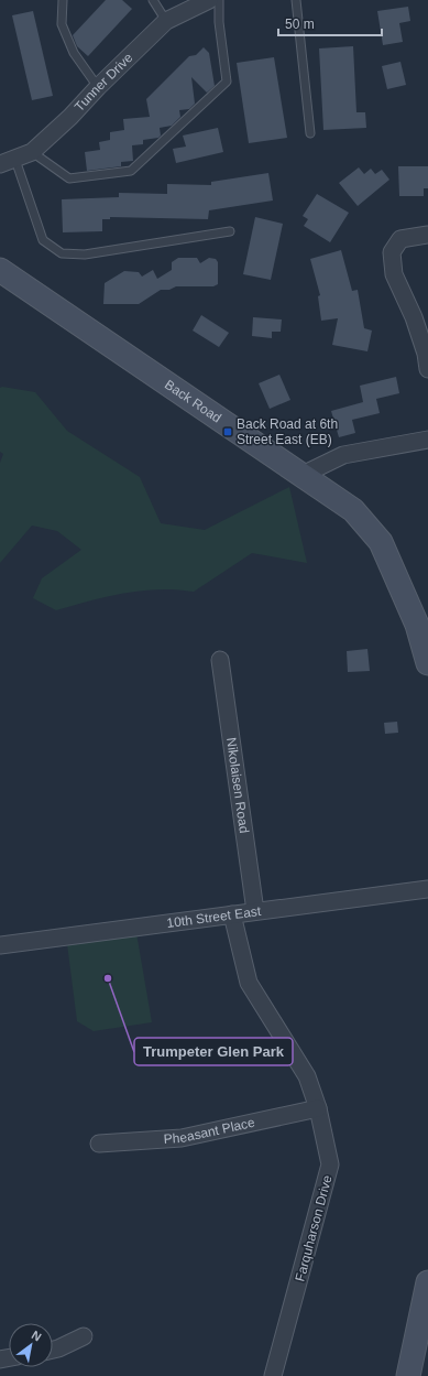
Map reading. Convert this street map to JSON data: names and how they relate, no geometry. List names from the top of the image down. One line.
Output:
{"streets":{"street":["Tunner Drive","Back Road","Nikolaisen Road","10th Street East","Pheasant Place","Farquharson Drive"]},"crossings":[["Nikolaisen Road","10th Street East"],["10th Street East","Farquharson Drive"],["Pheasant Place","Farquharson Drive"]],"places":{"transit":["Back Road at 6th Street East (EB)"],"other":["Trumpeter Glen Park"]},"scale_bar":"50 m","north":"top right"}
